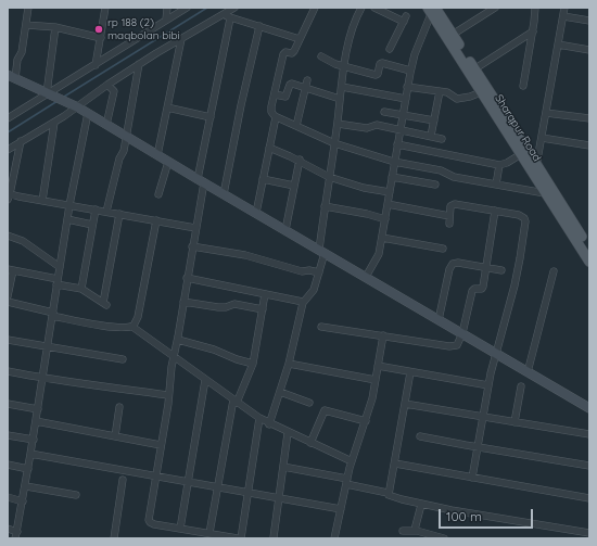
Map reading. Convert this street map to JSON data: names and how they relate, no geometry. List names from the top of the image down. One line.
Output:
{"streets":{"main road":["Sharqpur Road"]},"places":["rp 188 (2) maqbolan bibi"],"scale_bar":"100 m"}
